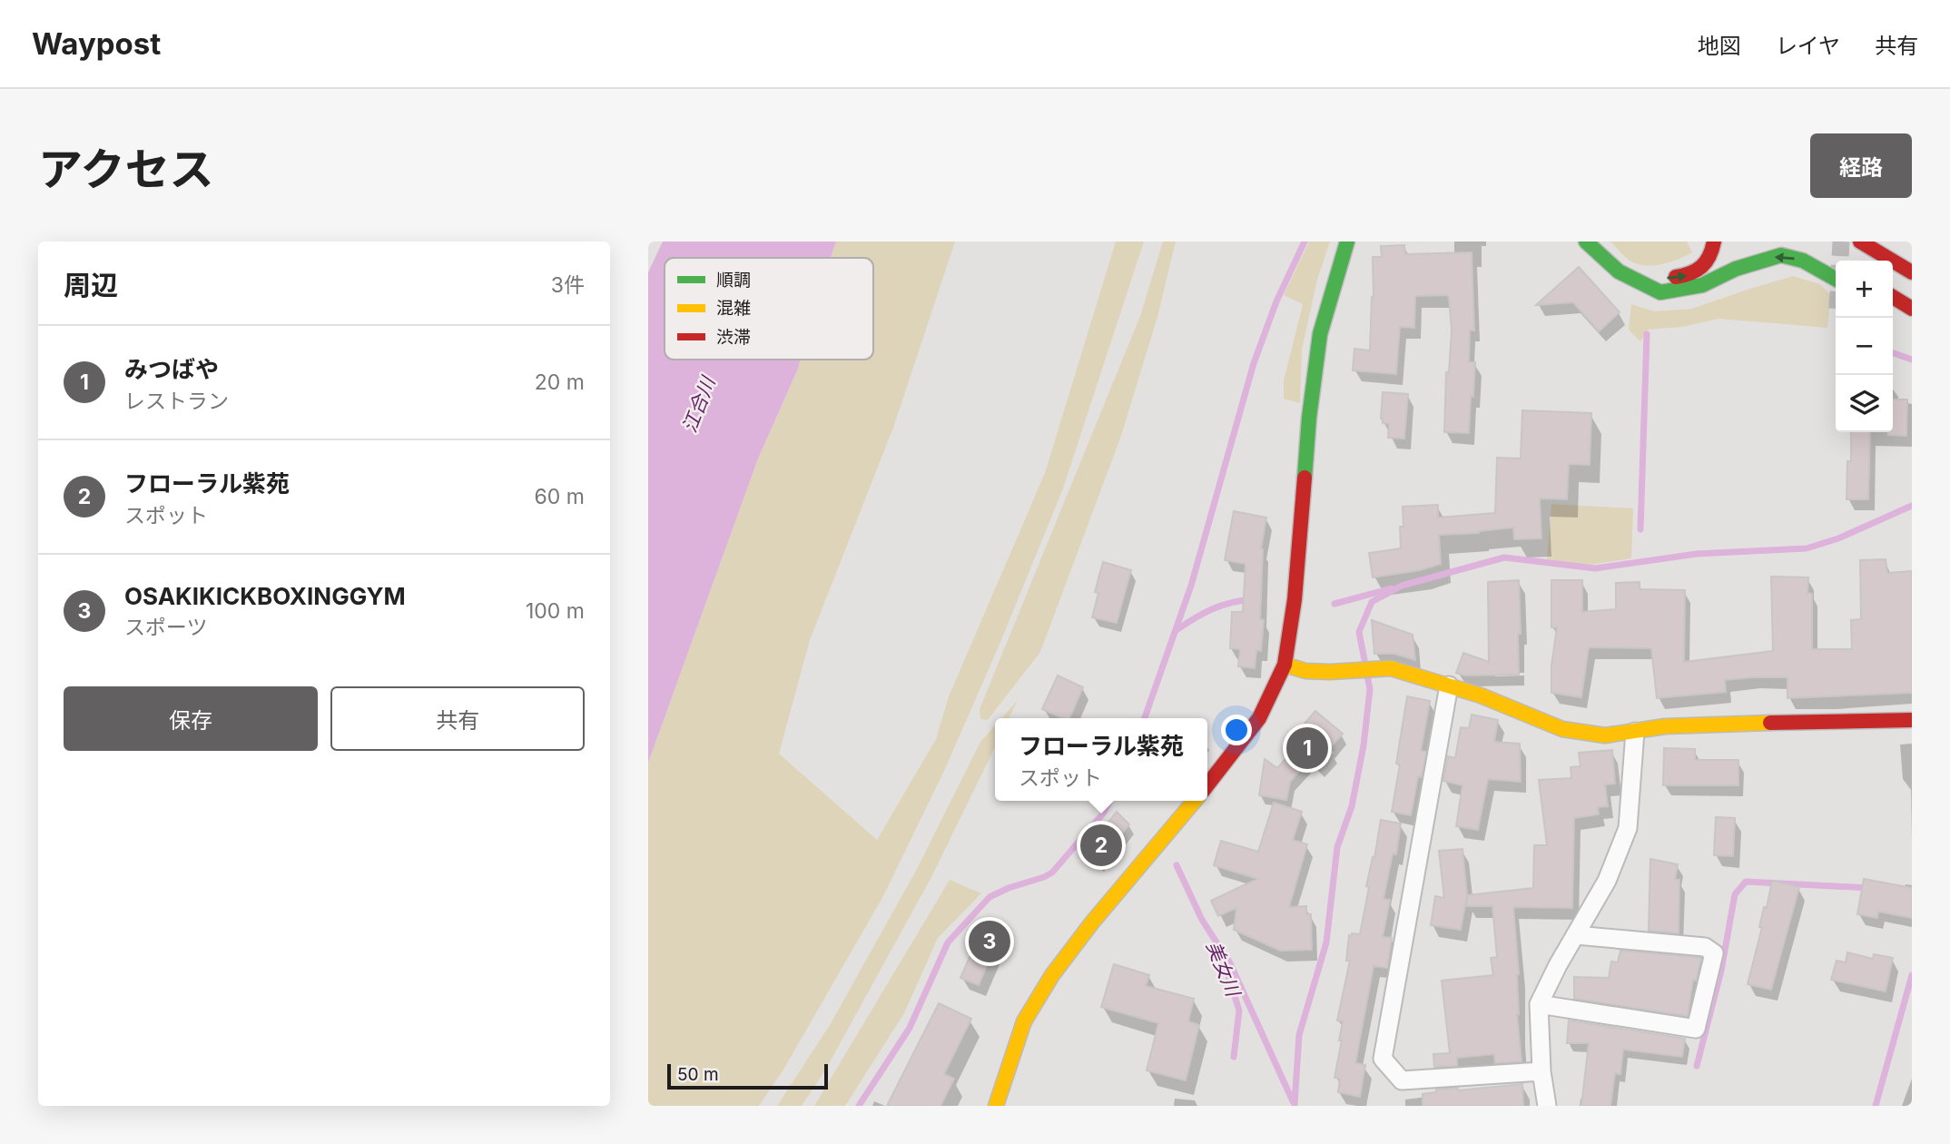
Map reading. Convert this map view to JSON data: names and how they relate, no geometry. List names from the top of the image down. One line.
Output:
{"water":["江合川","美女川"],"legend":["順調","混雑","渋滞"],"scale_bar":"50 m","page":{"header":"Waypost","nav":["地図","レイヤ","共有"],"title":"アクセス","buttons":["経路",["保存","共有"]],"heading":["周辺","3件"],"map_buttons":["+","−"],"list":[{"mark":"1","name":"みつばや","note":"レストラン","value":"20 m"},{"mark":"2","name":"フローラル紫苑","note":"スポット","value":"60 m"},{"mark":"3","name":"OSAKIKICKBOXINGGYM","note":"スポーツ","value":"100 m"}],"popup":["フローラル紫苑","スポット"],"pins":["1","2","3"],"scale":"50 m"}}
